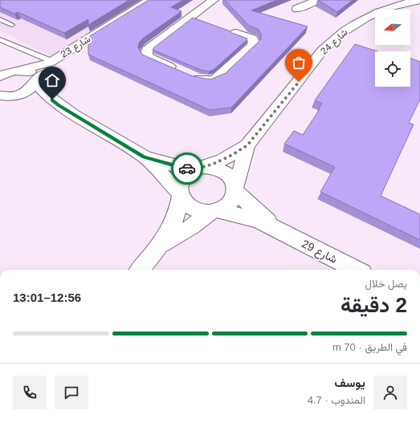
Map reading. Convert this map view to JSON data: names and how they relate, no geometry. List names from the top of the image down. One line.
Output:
{"streets":{"street":["شارع 24","شارع 23","شارع 29"]},"crossings":[["شارع 24","شارع 29"]],"north":"left","page":{"heading":["2 دقيقة","يصل خلال","12:56–13:01"],"panel":["يوسف","المندوب · 4.7"],"bar":"في الطريق · 70 m"}}
